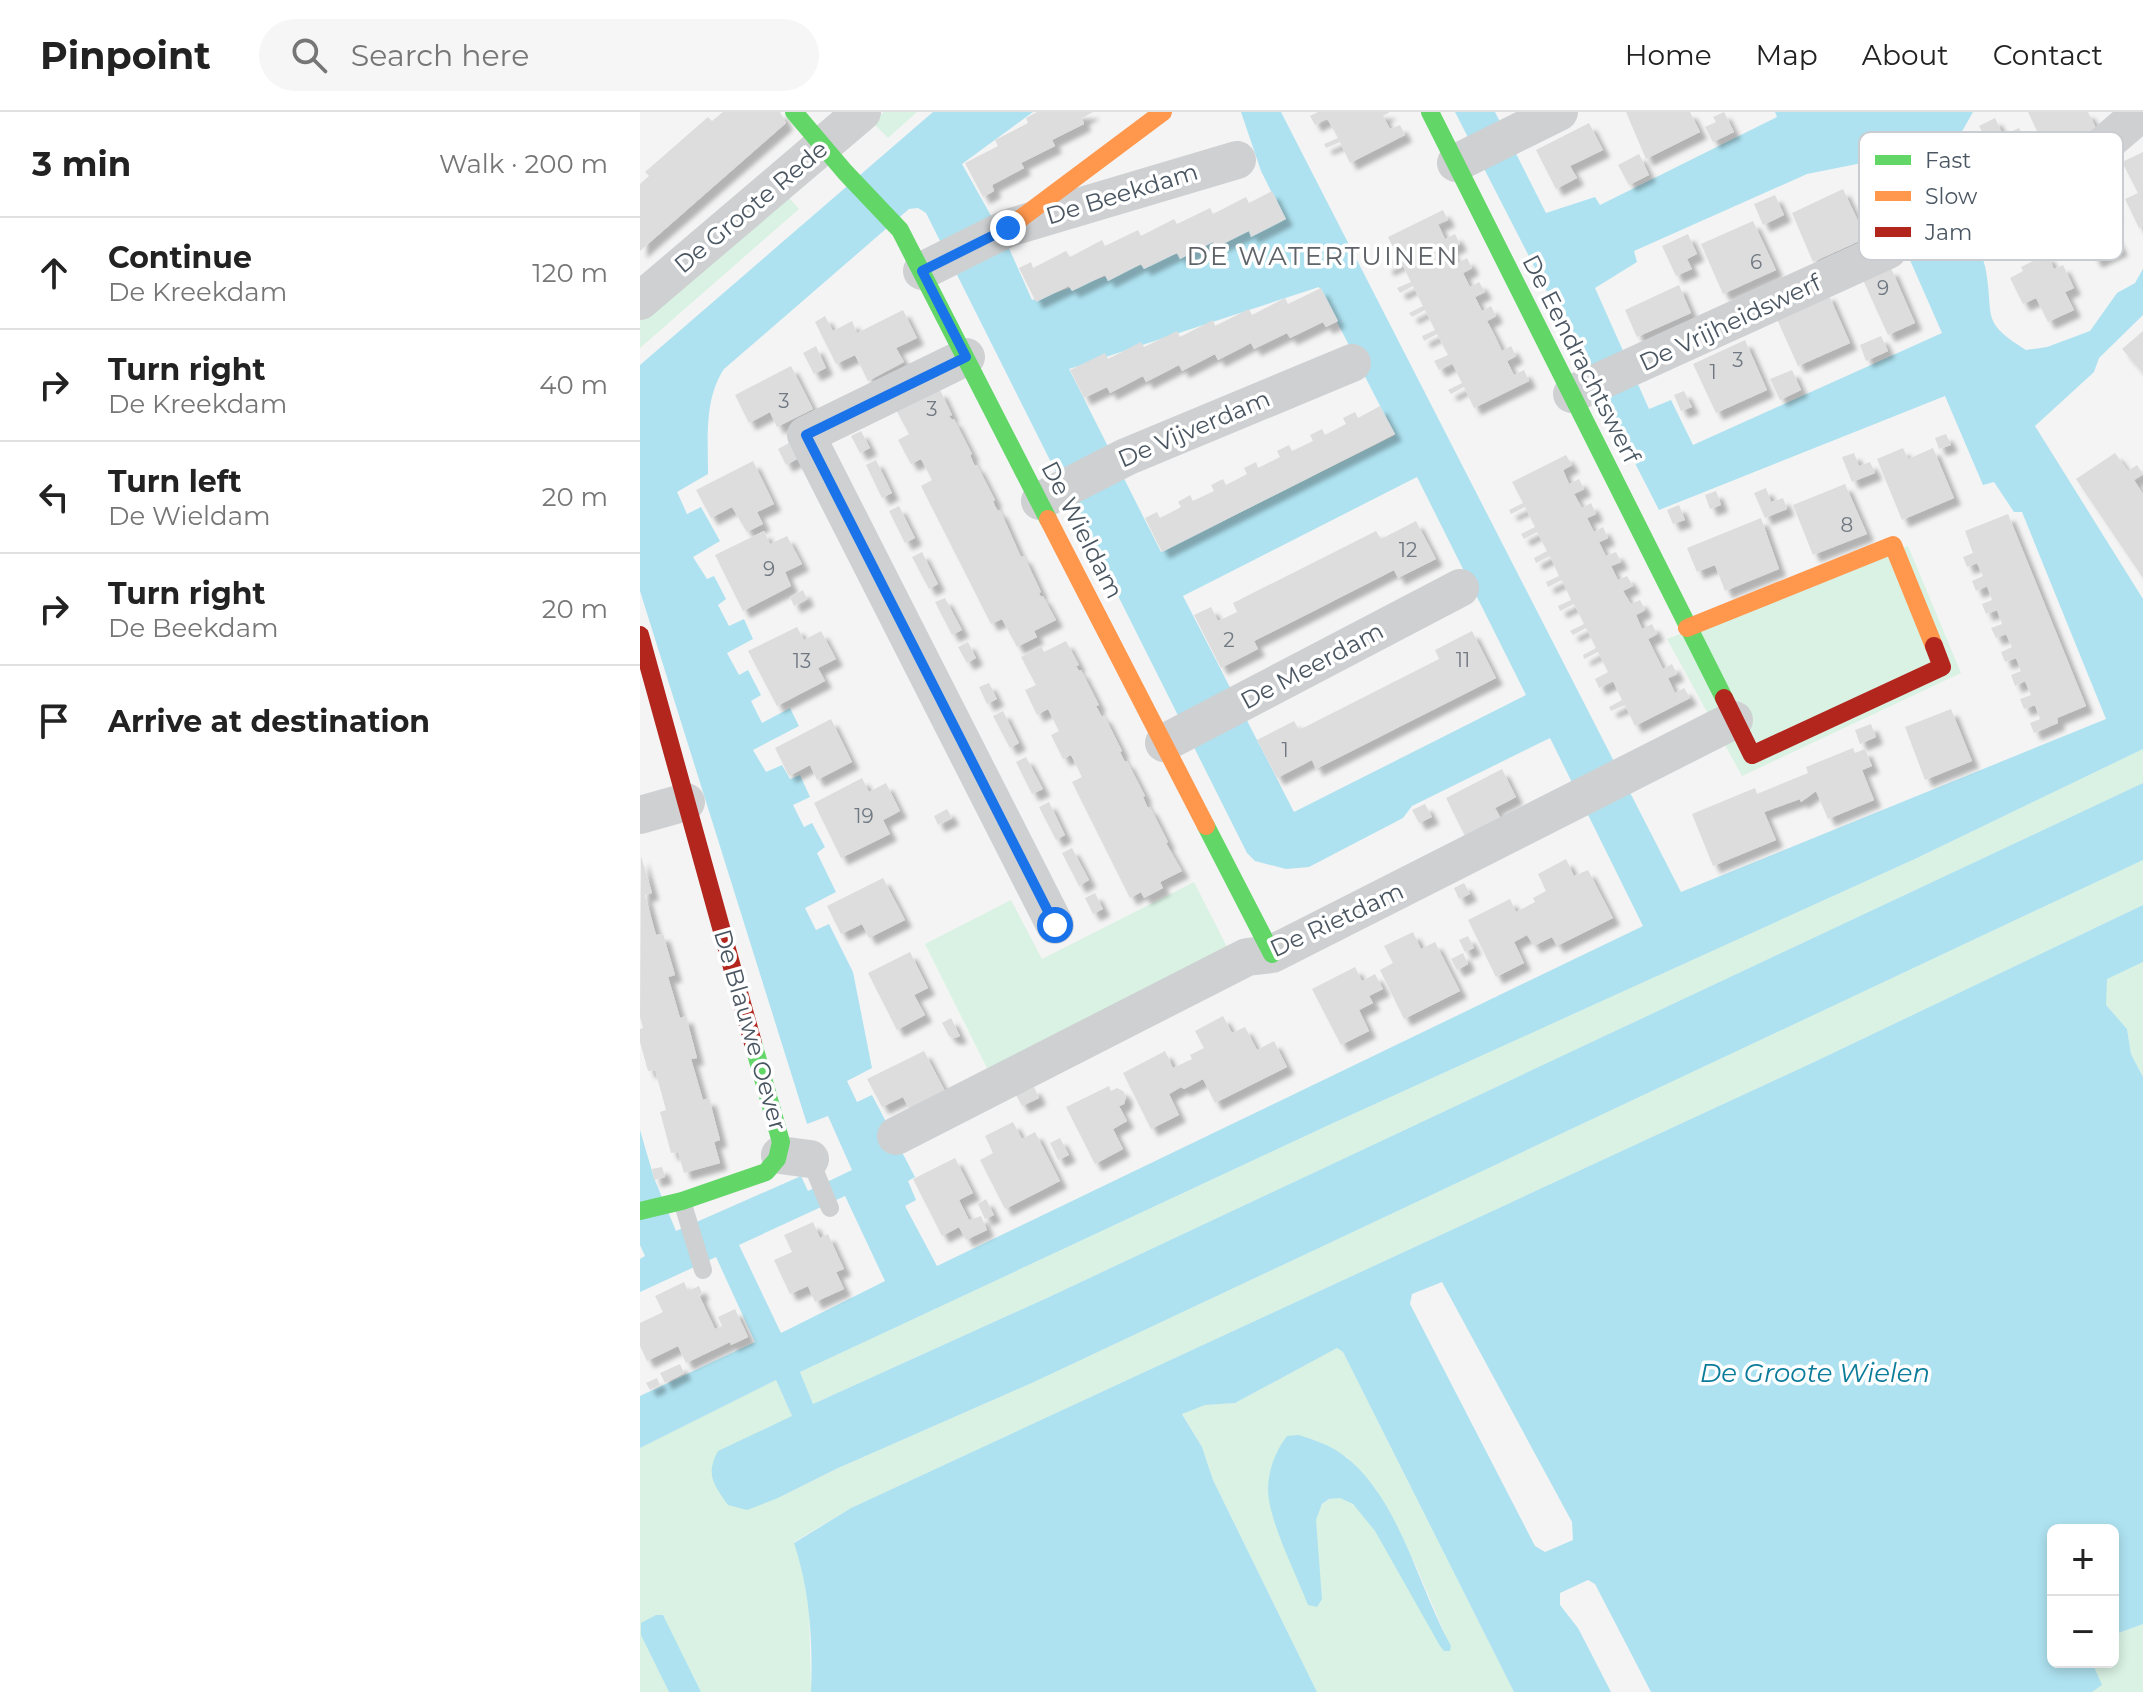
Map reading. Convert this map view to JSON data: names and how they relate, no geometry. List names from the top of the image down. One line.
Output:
{"streets":{"street":["De Beekdam","De Groote Rede","De Vrijheidswerf","De Eendrachtswerf","De Vijverdam","De Wieldam","De Meerdam","De Rietdam","De Blauwe Oever"]},"crossings":[["De Beekdam","De Wieldam"],["De Groote Rede","De Wieldam"],["De Vrijheidswerf","De Eendrachtswerf"],["De Eendrachtswerf","De Rietdam"],["De Vijverdam","De Wieldam"],["De Wieldam","De Meerdam"],["De Wieldam","De Rietdam"]],"districts":["DE WATERTUINEN"],"water":["De Groote Wielen"],"house_numbers":["6","9","3","1","3","3","8","12","9","2","11","13","1","19"],"legend":["Fast","Slow","Jam"],"page":{"header":"Pinpoint","search":"Search here","nav":["Home","Map","About","Contact"],"heading":["3 min","Walk · 200 m"],"list":[["Continue","De Kreekdam","120 m"],["Turn right","De Kreekdam","40 m"],["Turn left","De Wieldam","20 m"],["Turn right","De Beekdam","20 m"],"Arrive at destination"],"map_buttons":["+","−"]}}
